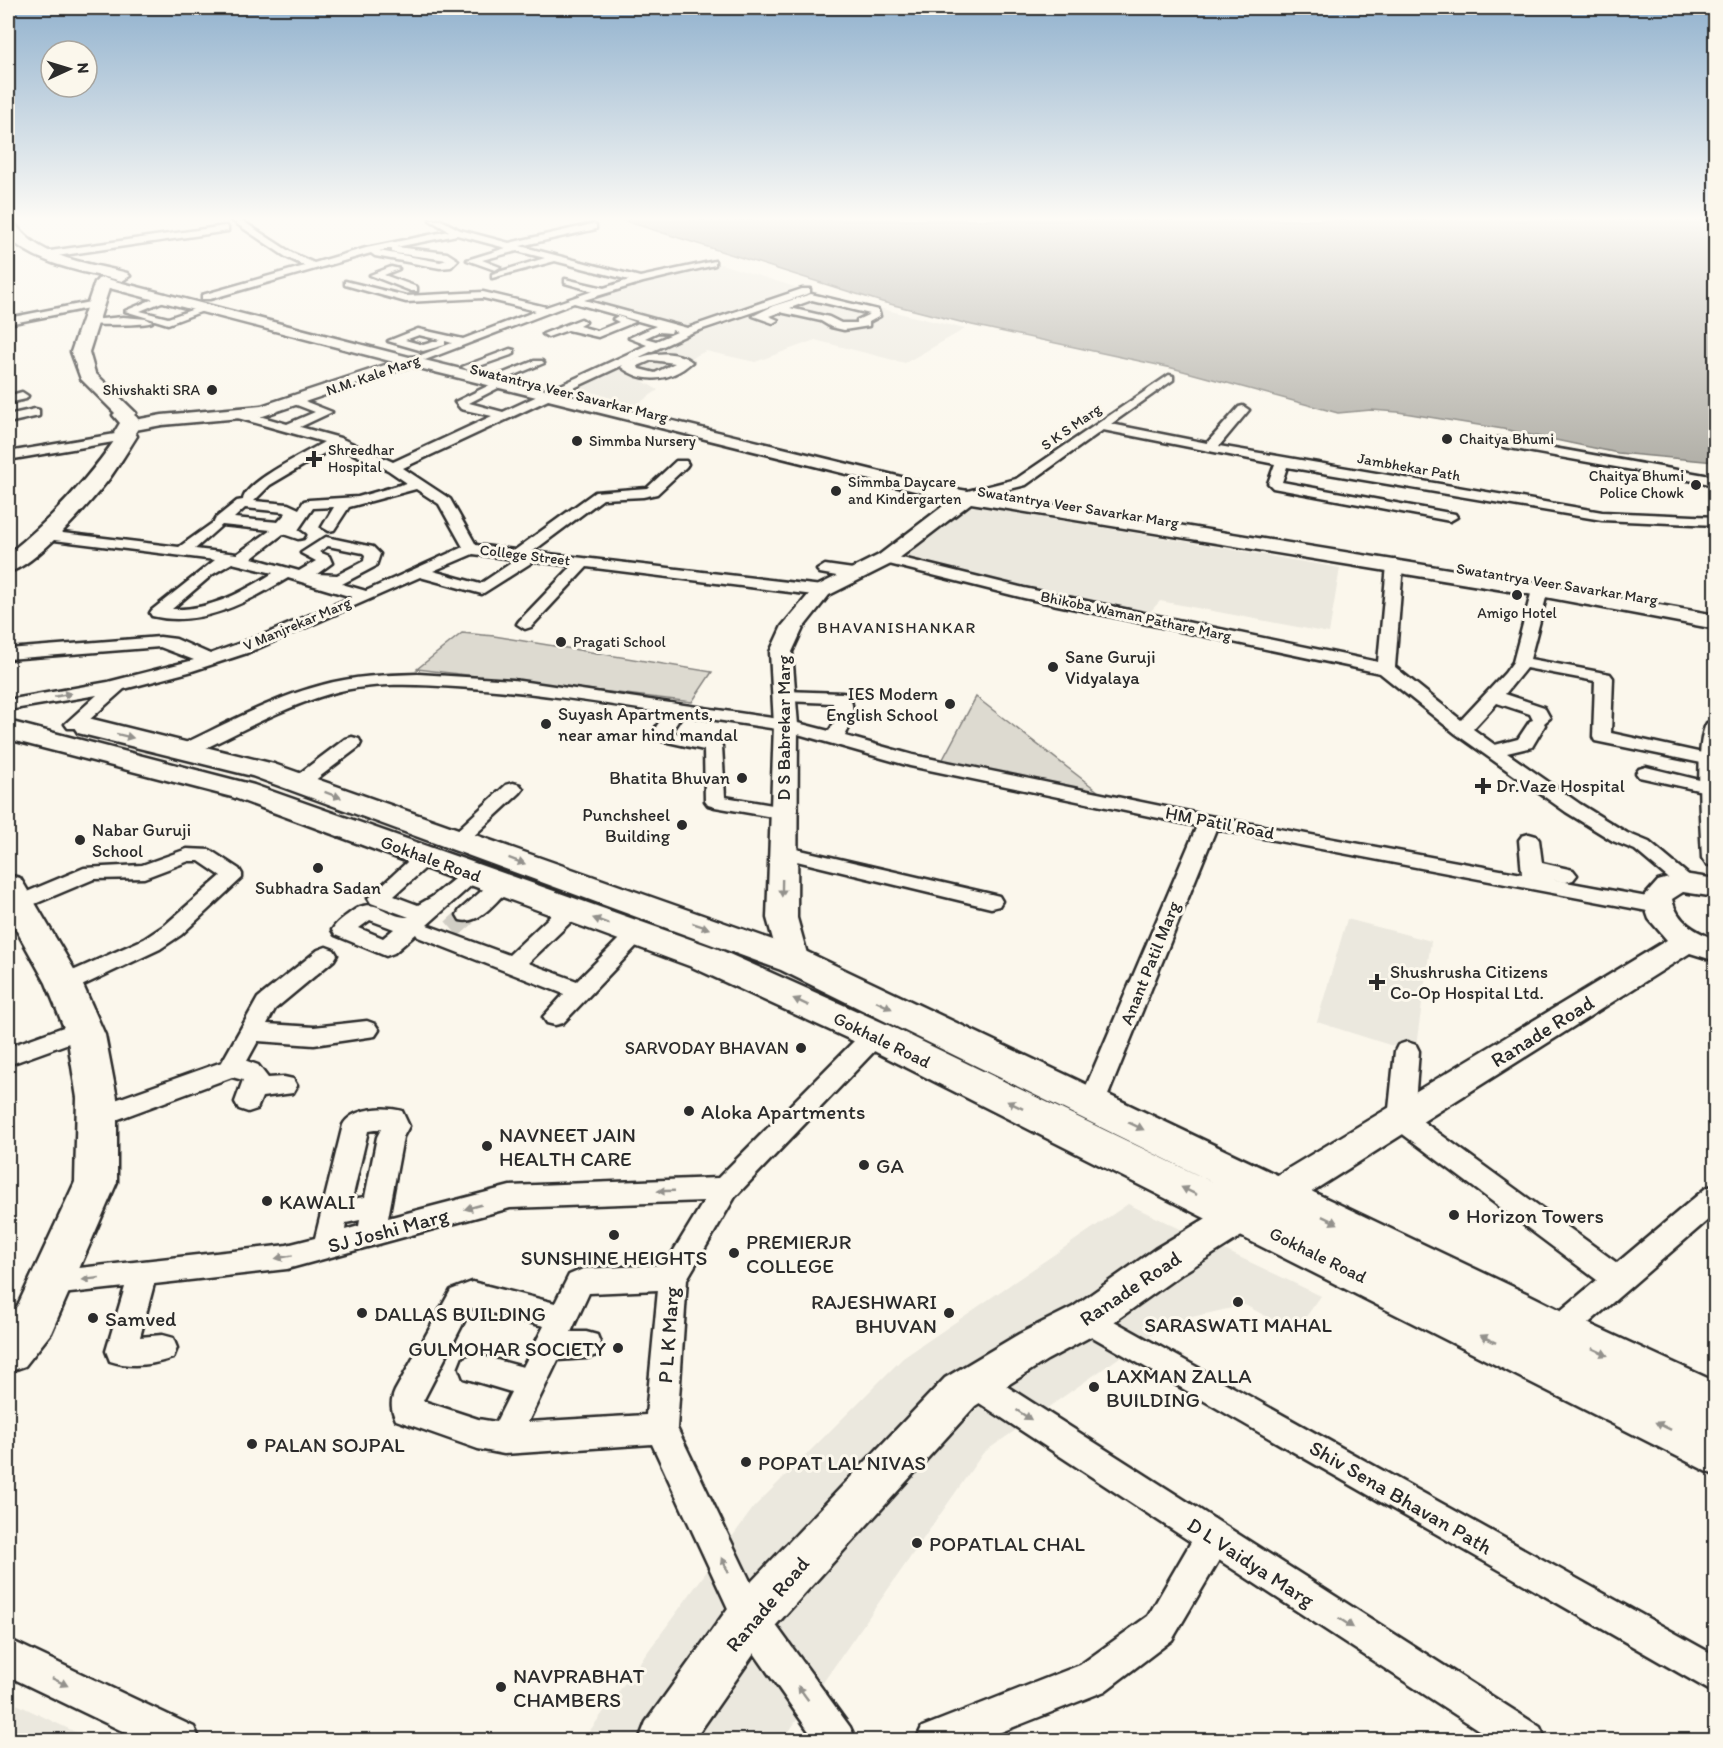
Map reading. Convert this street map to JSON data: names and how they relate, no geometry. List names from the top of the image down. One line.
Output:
{"streets":{"main road":["N.M. Kale Marg","Swatantrya Veer Savarkar Marg","D S Babrekar Marg","Gokhale Road","Ranade Road"],"street":["S K S Marg","Jambhekar Path","College Street","Bhikoba Waman Pathare Marg","V Manjrekar Marg","HM Patil Road","Anant Patil Marg","SJ Joshi Marg","P L K Marg","Shiv Sena Bhavan Path","D L Vaidya Marg"]},"crossings":[["N.M. Kale Marg","Swatantrya Veer Savarkar Marg"],["N.M. Kale Marg","College Street"],["Swatantrya Veer Savarkar Marg","S K S Marg"],["Swatantrya Veer Savarkar Marg","D S Babrekar Marg"],["S K S Marg","Jambhekar Path"],["College Street","V Manjrekar Marg"],["College Street","D S Babrekar Marg"],["Bhikoba Waman Pathare Marg","D S Babrekar Marg"],["V Manjrekar Marg","Gokhale Road"],["D S Babrekar Marg","HM Patil Road"],["D S Babrekar Marg","Gokhale Road"],["HM Patil Road","Gokhale Road"],["HM Patil Road","Anant Patil Marg"],["Gokhale Road","Anant Patil Marg"],["Gokhale Road","Ranade Road"],["Gokhale Road","P L K Marg"],["Ranade Road","P L K Marg"],["Ranade Road","Shiv Sena Bhavan Path"],["Ranade Road","D L Vaidya Marg"],["SJ Joshi Marg","P L K Marg"]],"one_way":["SJ Joshi Marg","P L K Marg","D L Vaidya Marg"],"districts":["BHAVANISHANKAR"],"places":{"other":["Shivshakti SRA","Chaitya Bhumi","Simmba Nursery","Chaitya Bhumi Police Chowk","Simmba Daycare and Kindergarten","Amigo Hotel","Pragati School","Sane Guruji Vidyalaya","IES Modern English School","Suyash Apartments, near amar hind mandal","Bhatita Bhuvan","Punchsheel Building","Nabar Guruji School","Subhadra Sadan","SARVODAY BHAVAN","Aloka Apartments","NAVNEET JAIN HEALTH CARE","GA","KAWALI","Horizon Towers","SUNSHINE HEIGHTS","PREMIERJR COLLEGE","SARASWATI MAHAL","DALLAS BUILDING","RAJESHWARI BHUVAN","Samved","GULMOHAR SOCIETY","LAXMAN ZALLA BUILDING","PALAN SOJPAL","POPAT LAL NIVAS","POPATLAL CHAL","NAVPRABHAT CHAMBERS"],"health":["Shreedhar Hospital","Dr.Vaze Hospital","Shushrusha Citizens Co-Op Hospital Ltd."]},"north":"right"}
